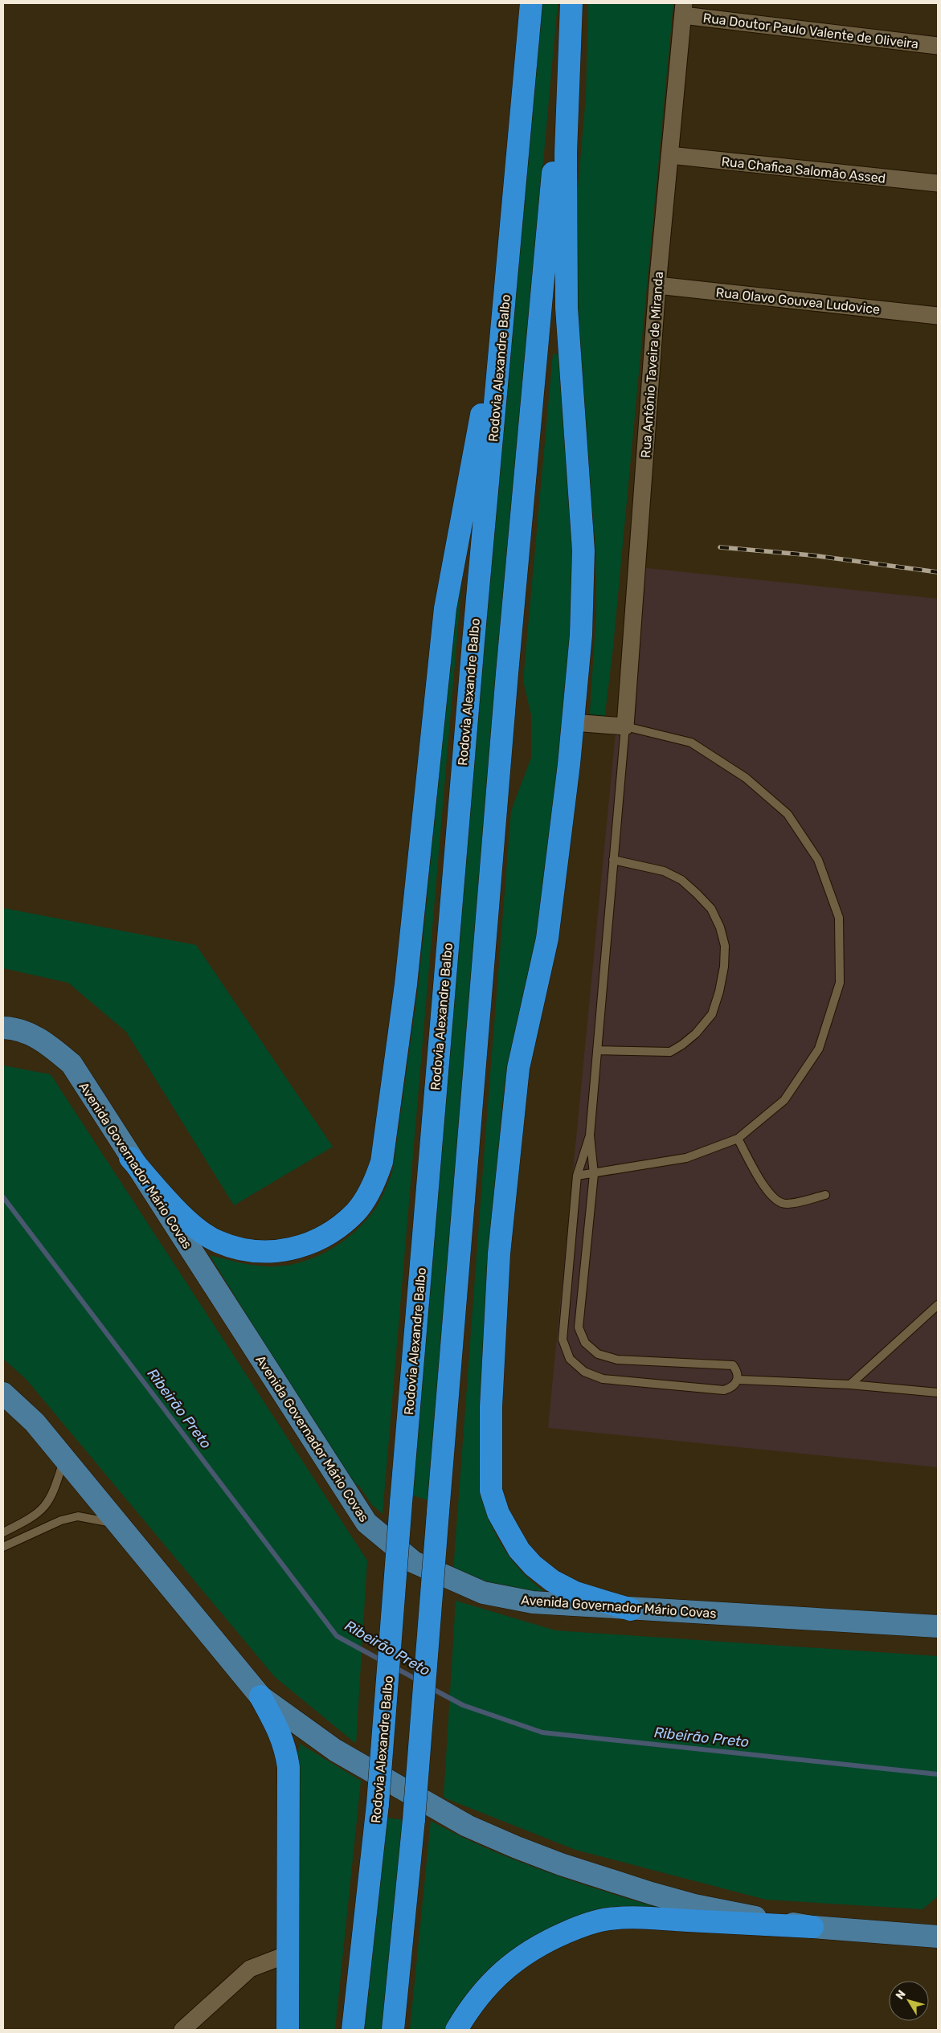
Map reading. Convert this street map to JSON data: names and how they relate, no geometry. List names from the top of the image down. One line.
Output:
{"streets":{"highway":["Rodovia Alexandre Balbo"],"main road":["Avenida Governador Mário Covas"],"street":["Rua Doutor Paulo Valente de Oliveira","Rua Chafica Salomão Assed","Rua Olavo Gouvea Ludovice","Rua Antônio Taveira de Miranda"]},"crossings":[["Rua Doutor Paulo Valente de Oliveira","Rua Antônio Taveira de Miranda"],["Rua Chafica Salomão Assed","Rua Antônio Taveira de Miranda"],["Rua Olavo Gouvea Ludovice","Rua Antônio Taveira de Miranda"]],"water":["Ribeirão Preto"],"north":"top left"}
